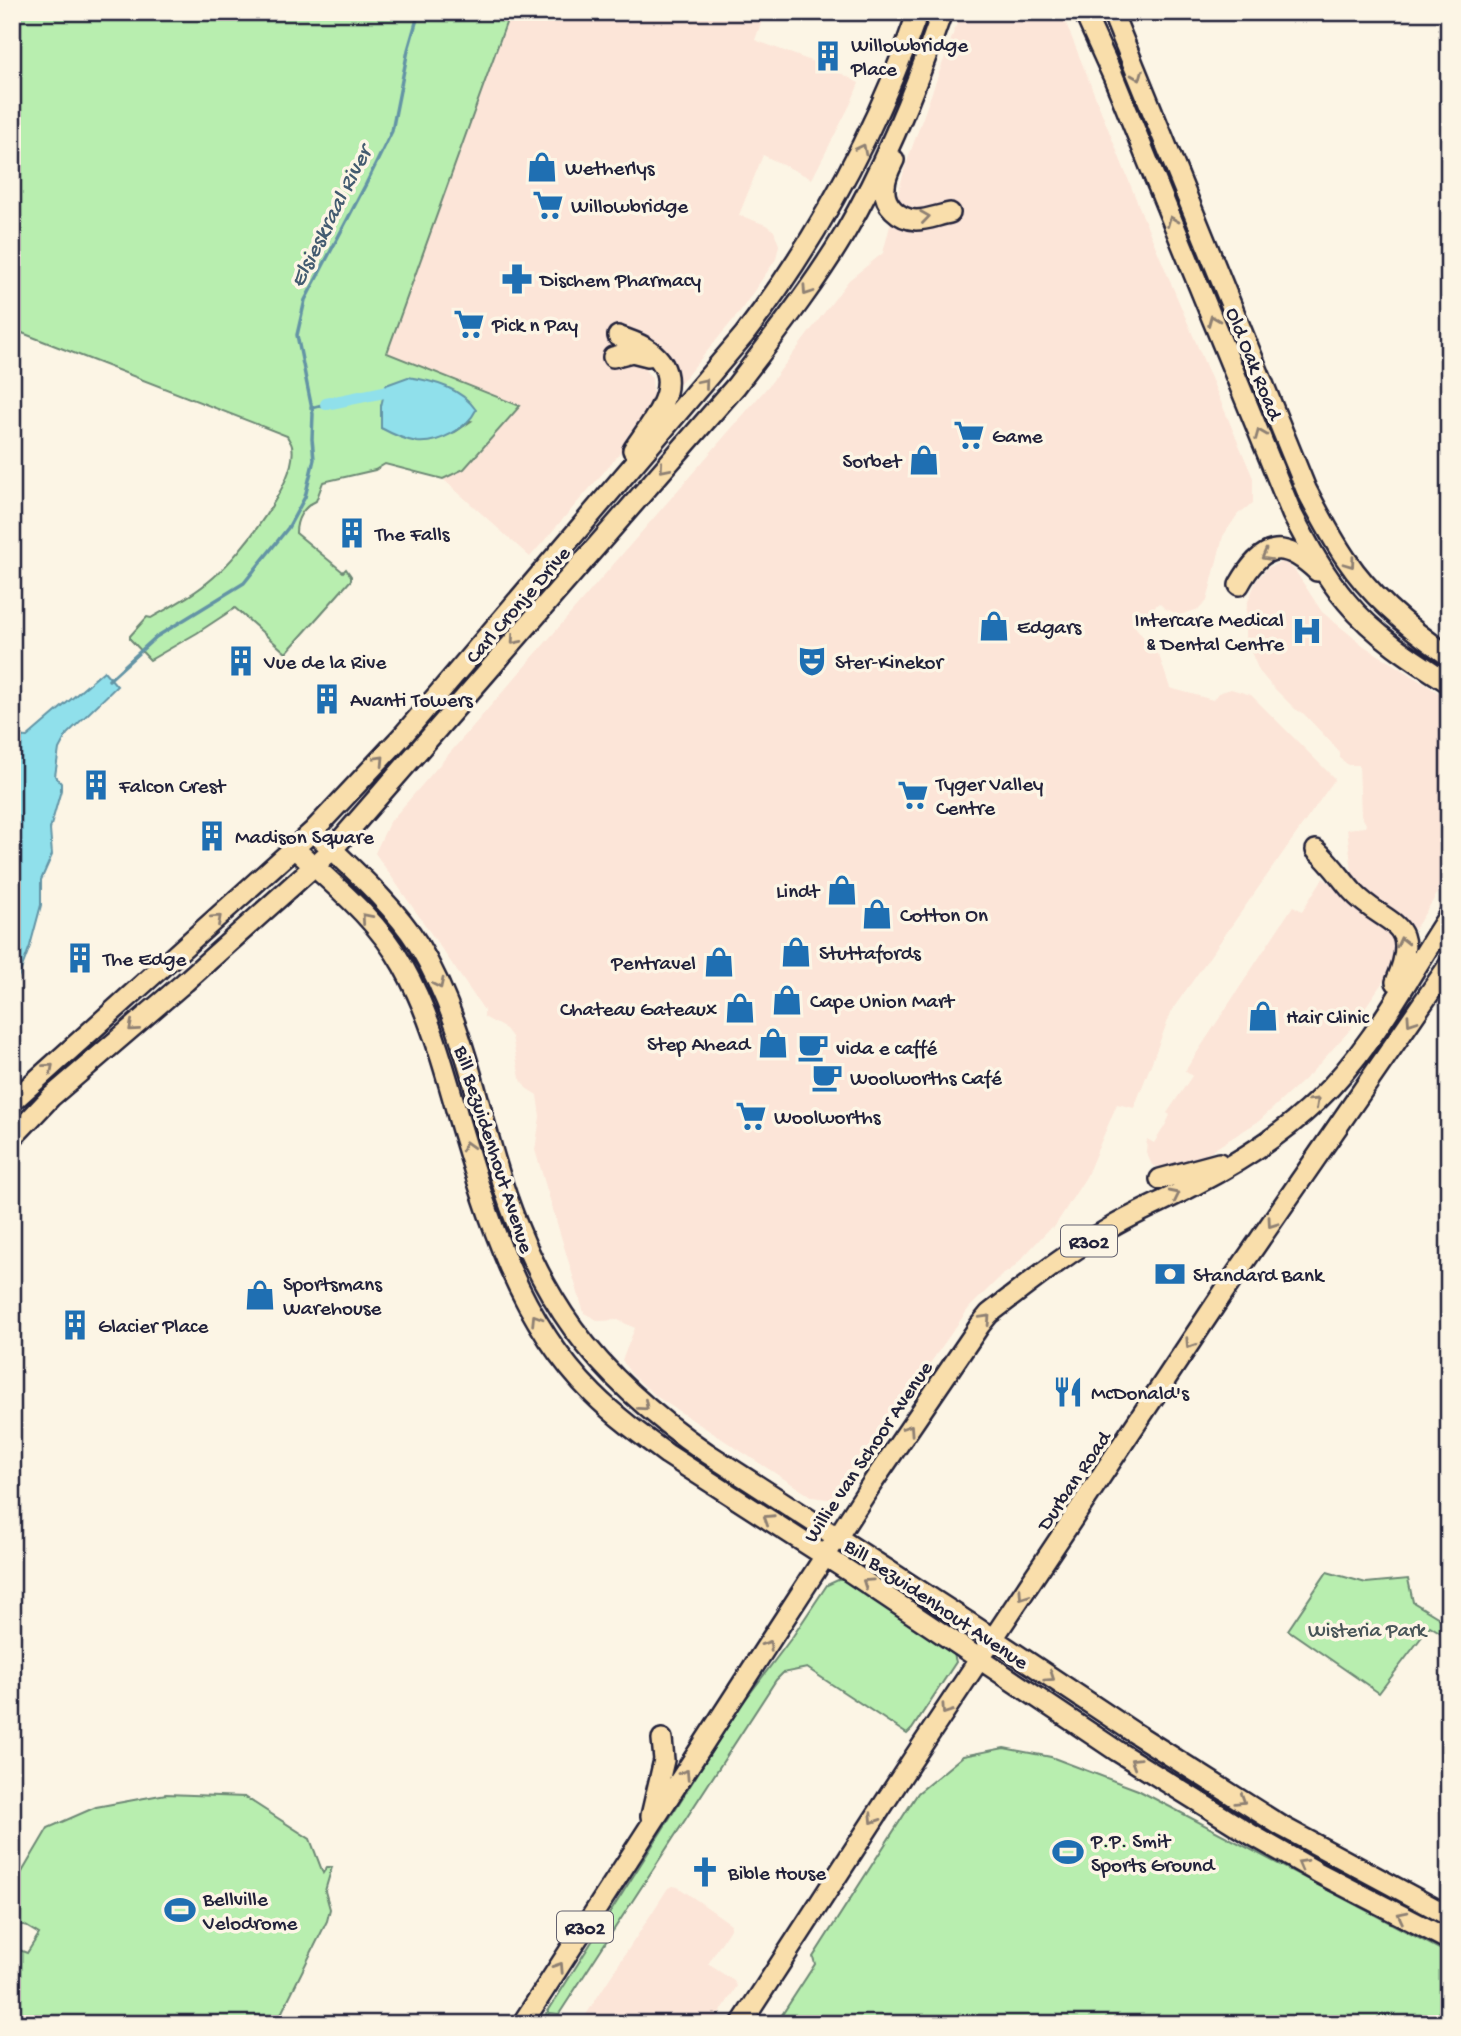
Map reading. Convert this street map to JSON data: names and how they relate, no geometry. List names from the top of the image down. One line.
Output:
{"streets":{"main road":["Old Oak Road","Carl Cronje Drive","Bill Bezuidenhout Avenue","R302","Willie van Schoor Avenue","Durban Road"]},"crossings":[["Carl Cronje Drive","Bill Bezuidenhout Avenue"],["Bill Bezuidenhout Avenue","Willie van Schoor Avenue"],["Bill Bezuidenhout Avenue","Durban Road"],["R302","Willie van Schoor Avenue"]],"one_way":["Willie van Schoor Avenue","Durban Road"],"water":["Elsieskraal River"],"parks":["Wisteria Park"],"places":{"building":["Willowbridge Place","The Falls","Vue de la Rive","Avanti Towers","Falcon Crest","Madison Square","The Edge","Glacier Place"],"shop":["Wetherlys","Sorbet","Edgars","Lindt","Cotton On","Stuttafords","Pentravel","Cape Union Mart","Chateau Gateaux","Hair Clinic","Step Ahead","Sportsmans Warehouse"],"supermarket":["Willowbridge","Pick n Pay","Game","Tyger Valley Centre","Woolworths"],"pharmacy":["Dischem Pharmacy"],"hospital":["Intercare Medical & Dental Centre"],"theatre":["Ster-Kinekor"],"cafe":["vida e caffé","Woolworths Café"],"bank":["Standard Bank"],"restaurant":["McDonald's"],"sports":["P.P. Smit Sports Ground","Bellville Velodrome"],"church":["Bible House"]}}
